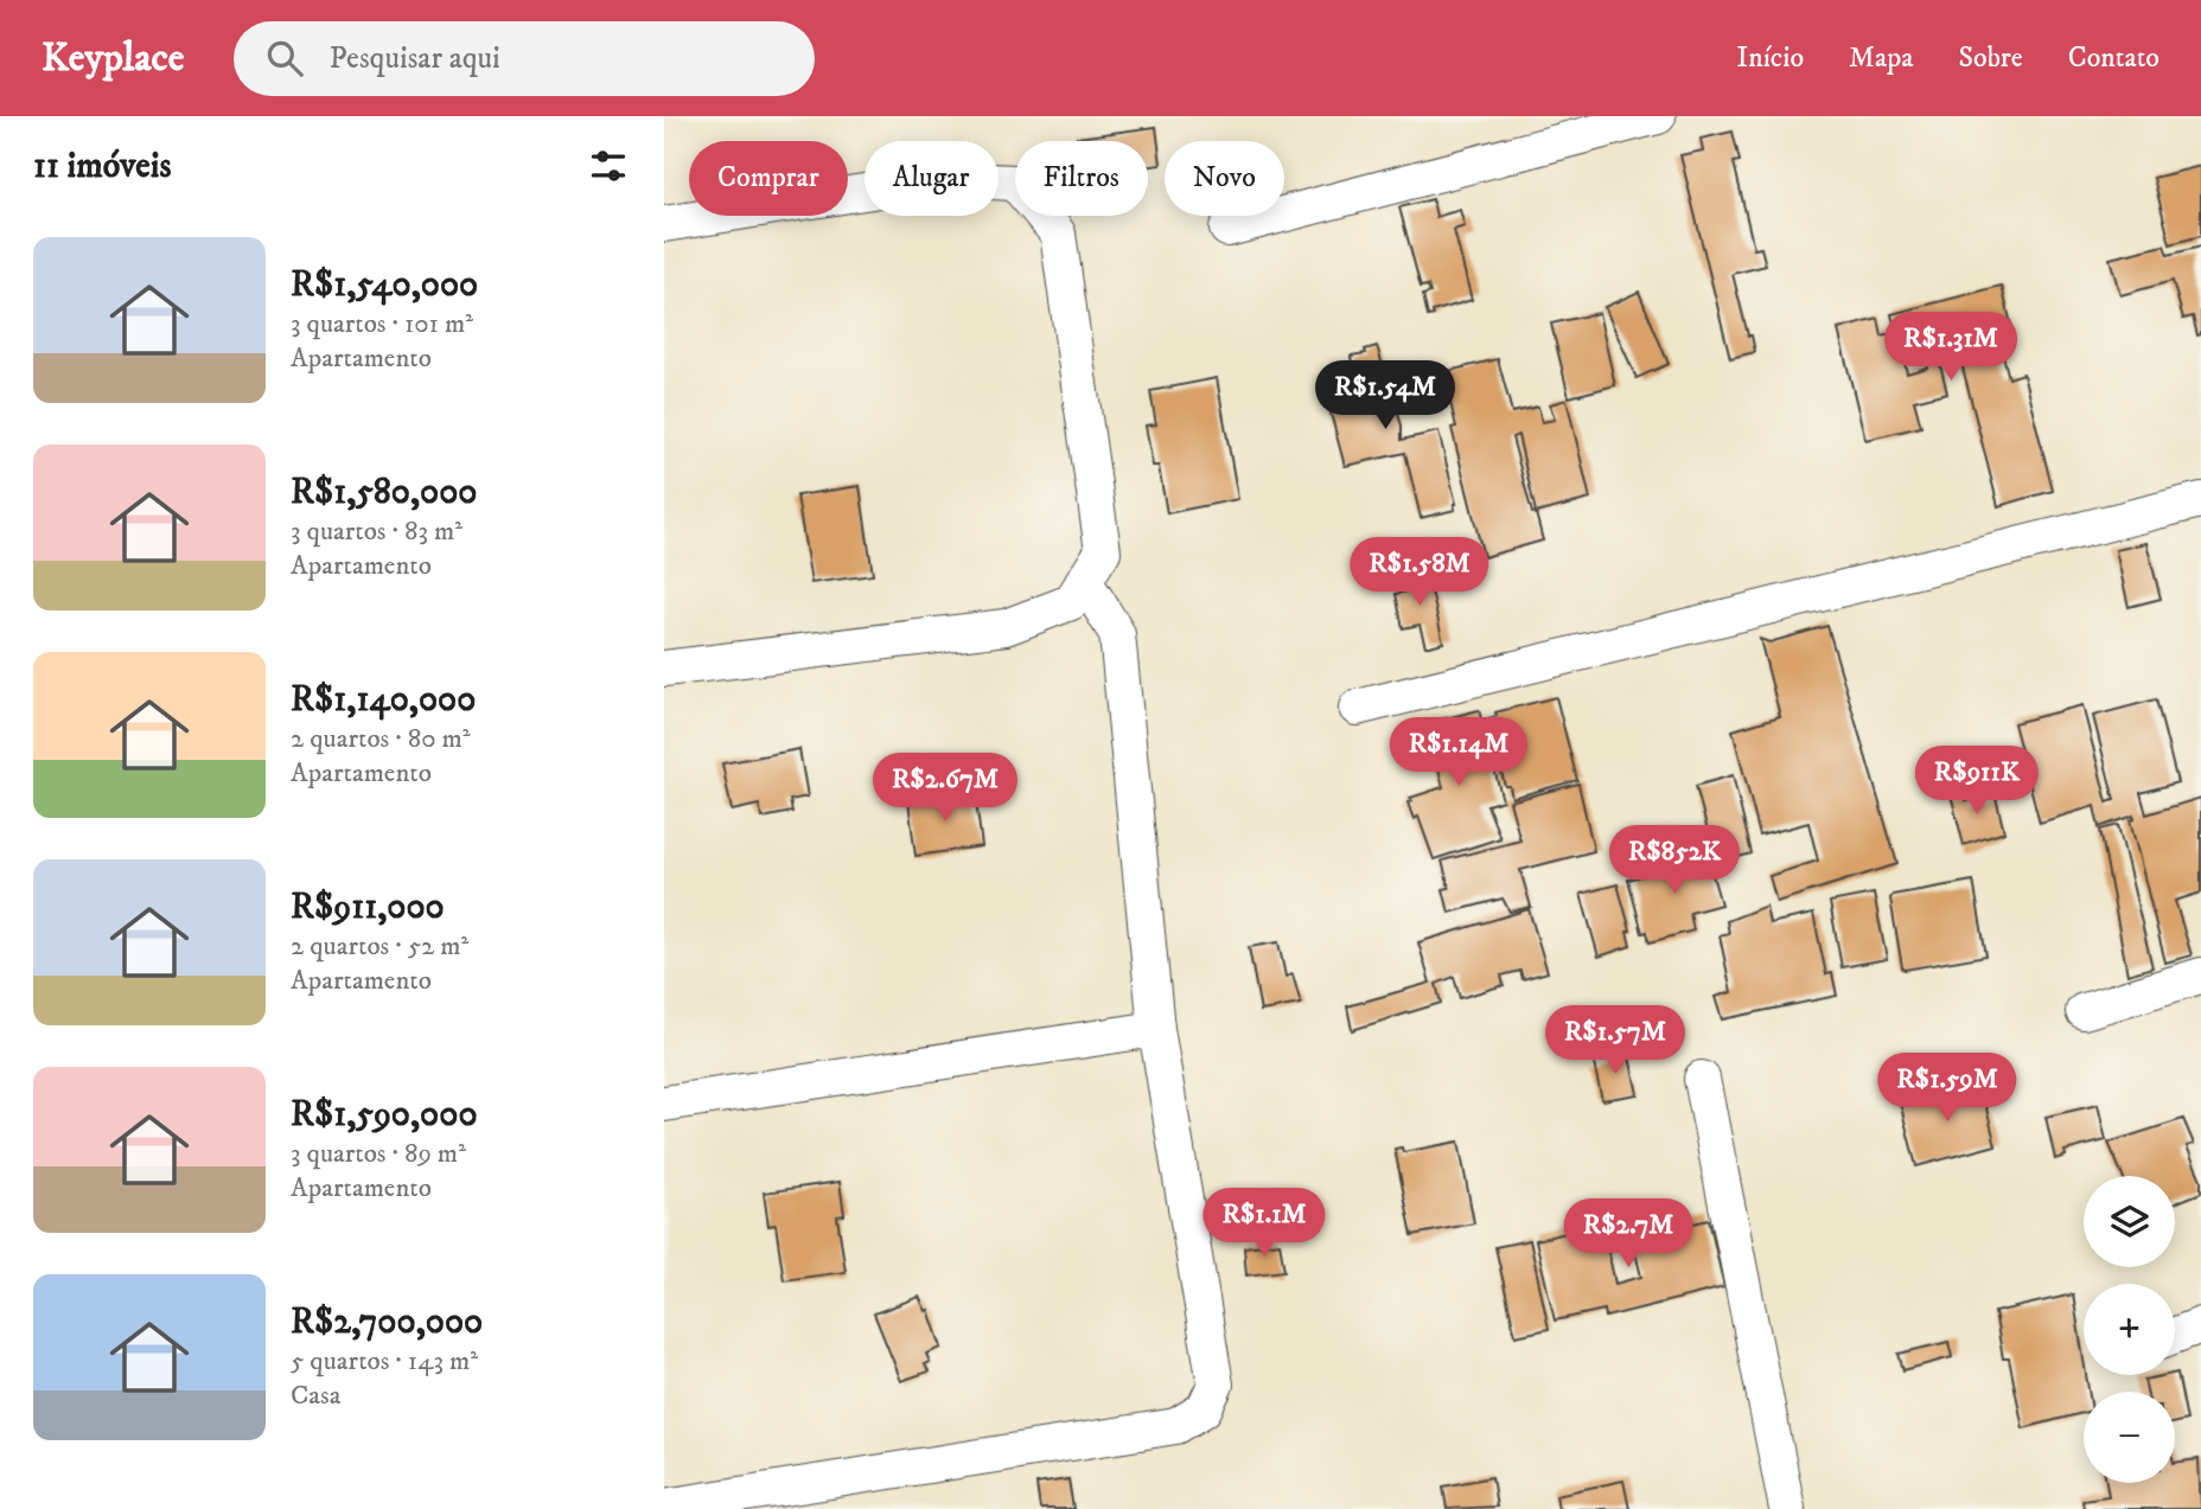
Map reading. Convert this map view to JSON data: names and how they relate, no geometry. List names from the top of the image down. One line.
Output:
{"page":{"header":"Keyplace","search":"Pesquisar aqui","nav":["Início","Mapa","Sobre","Contato"],"heading":"11 imóveis","chip":["Comprar","Alugar","Filtros","Novo"],"list":[{"name":"R$1,540,000","note":"3 quartos · 101 m² · Apartamento"},{"name":"R$1,580,000","note":"3 quartos · 83 m² · Apartamento"},{"name":"R$1,140,000","note":"2 quartos · 80 m² · Apartamento"},{"name":"R$911,000","note":"2 quartos · 52 m² · Apartamento"},{"name":"R$1,590,000","note":"3 quartos · 89 m² · Apartamento"},{"name":"R$2,700,000","note":"5 quartos · 143 m² · Casa"}],"price":["R$1.31M","R$1.54M","R$1.58M","R$1.14M","R$911K","R$2.67M","R$852K","R$1.57M","R$1.59M","R$1.1M","R$2.7M"],"map_buttons":["+","−"]}}
